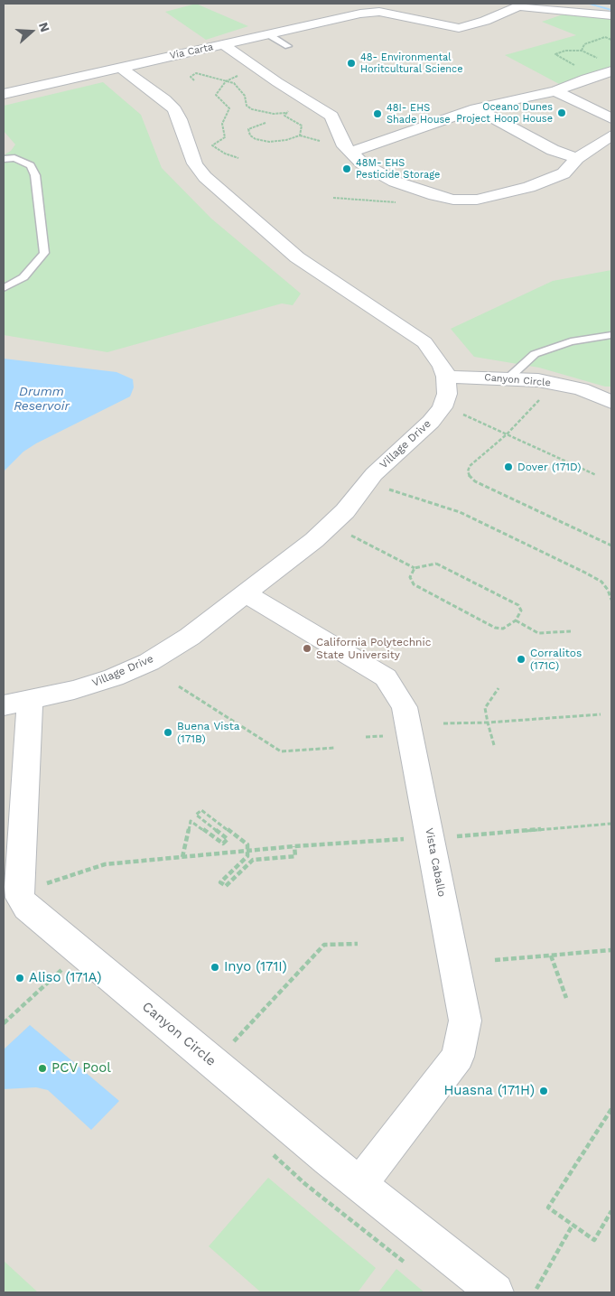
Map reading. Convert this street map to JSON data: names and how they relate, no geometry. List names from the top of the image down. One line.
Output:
{"streets":{"street":["Via Carta","Canyon Circle","Village Drive","Vista Caballo"]},"crossings":[["Via Carta","Village Drive"],["Canyon Circle","Village Drive"],["Canyon Circle","Vista Caballo"],["Village Drive","Vista Caballo"]],"water":["Drumm Reservoir"],"places":["48- Environmental Horitcultural Science","Oceano Dunes Project Hoop House","48I- EHS Shade House","48M- EHS Pesticide Storage","Dover (171D)","California Polytechnic State University","Corralitos (171C)","Buena Vista (171B)","Inyo (171I)","Aliso (171A)","PCV Pool","Huasna (171H)"],"north":"right"}
